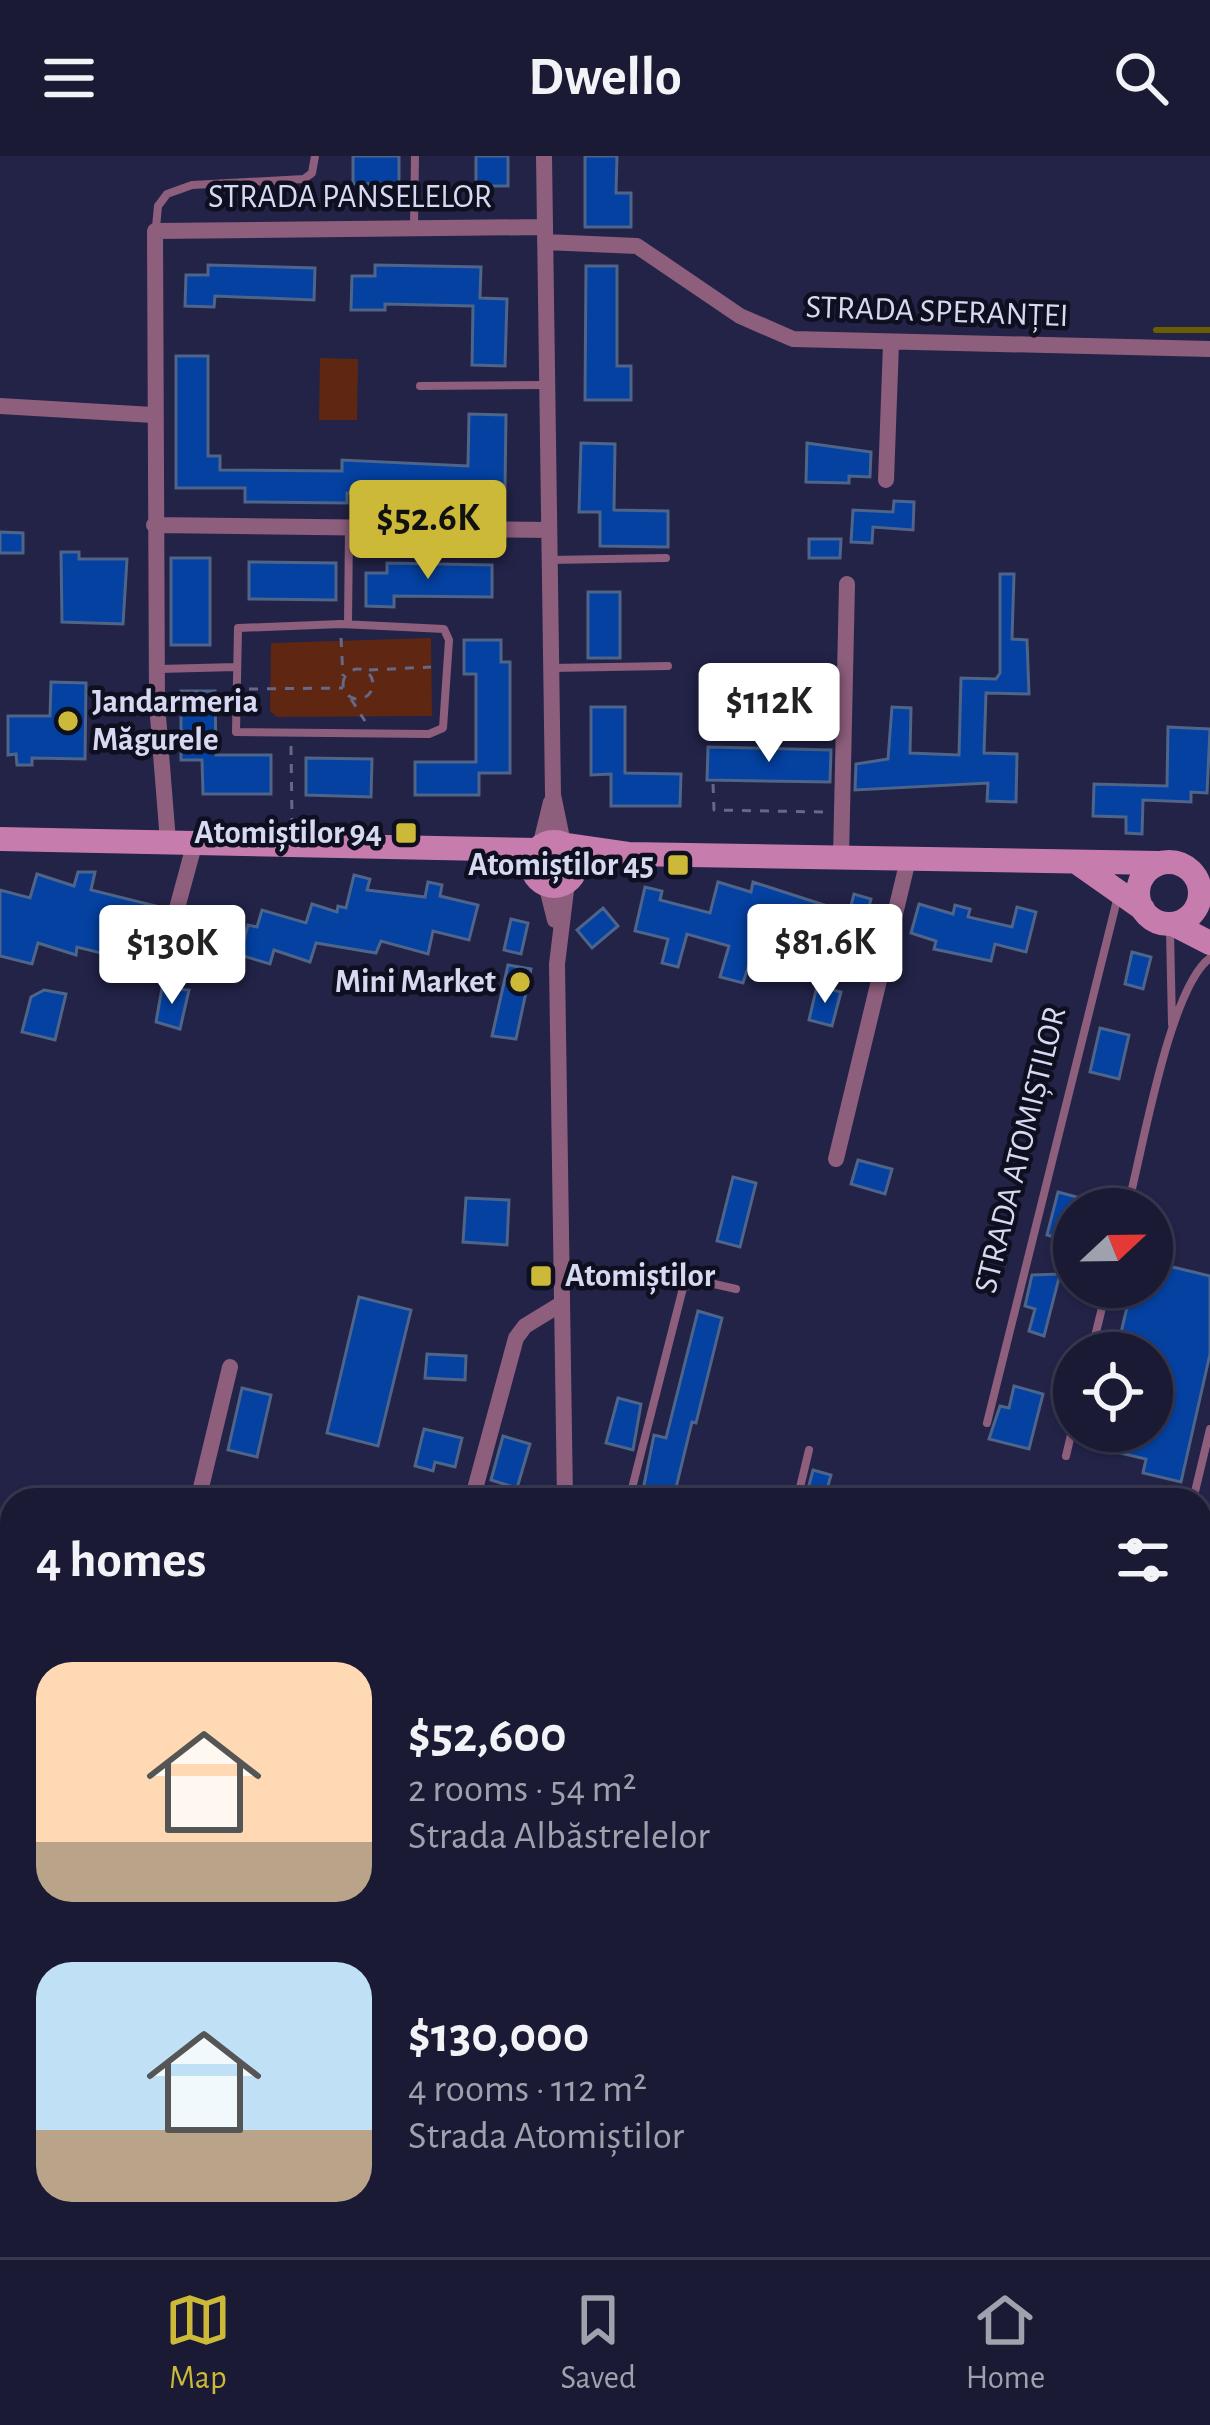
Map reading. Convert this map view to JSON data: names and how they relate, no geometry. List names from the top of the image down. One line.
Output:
{"streets":{"street":["STRADA PANSELELOR","STRADA SPERANȚEI"],"lane":["STRADA ATOMIȘTILOR"]},"crossings":[["STRADA PANSELELOR","STRADA SPERANȚEI"]],"places":{"other":["Jandarmeria Măgurele","Mini Market"],"transit":["Atomiștilor 94","Atomiștilor 45","Atomiștilor"]},"north":"right","page":{"header":"Dwello","price":["$52.6K","$112K","$81.6K","$130K"],"heading":"4 homes","list":[{"name":"$52,600","note":"2 rooms · 54 m² · Strada Albăstrelelor"},{"name":"$130,000","note":"4 rooms · 112 m² · Strada Atomiștilor"}],"tabs":["Map","Saved","Home"]}}
